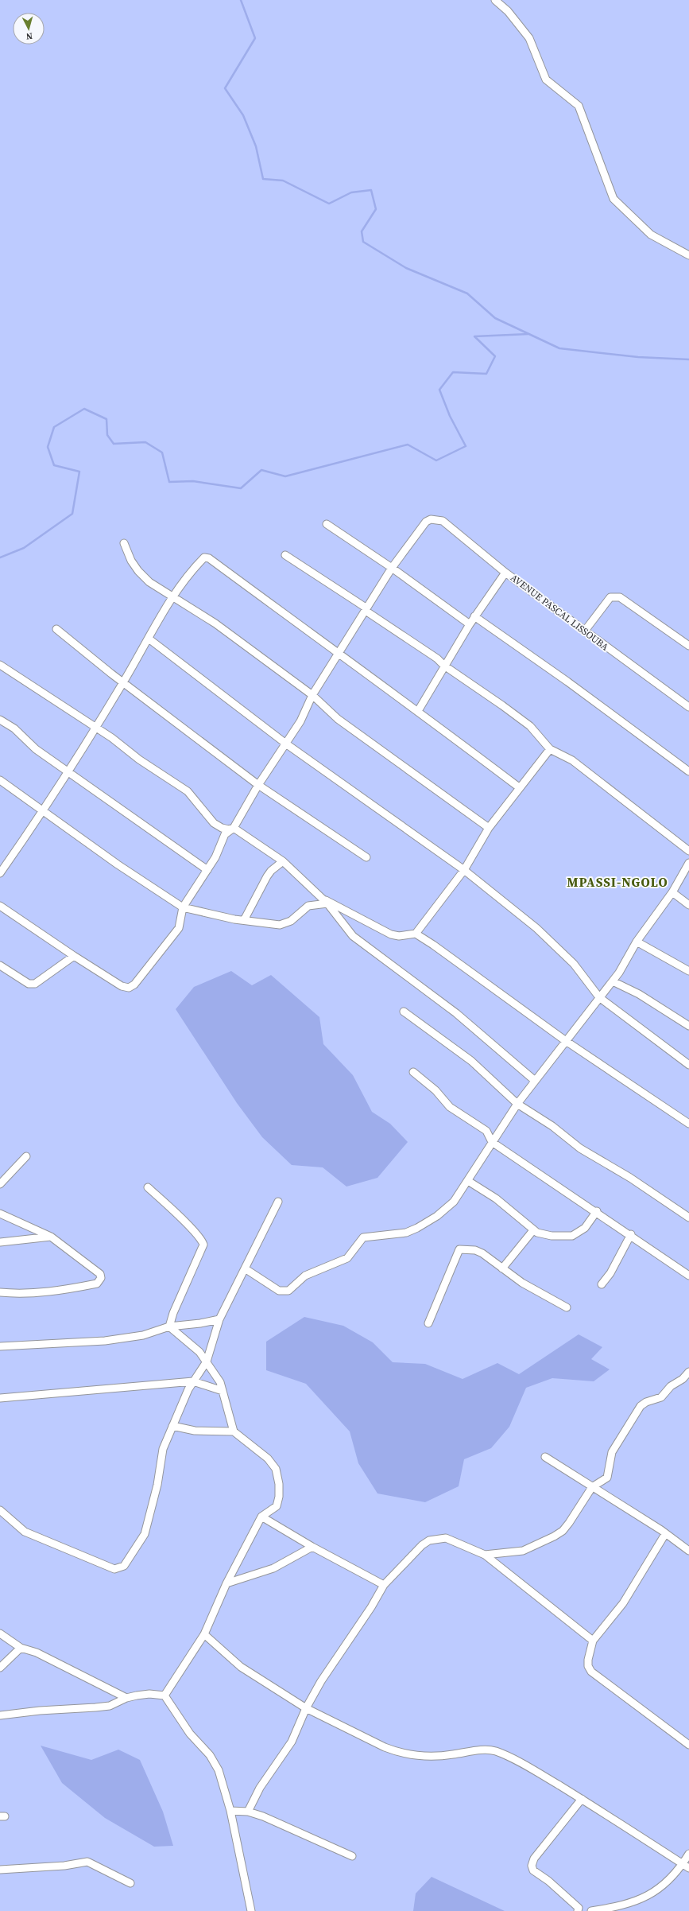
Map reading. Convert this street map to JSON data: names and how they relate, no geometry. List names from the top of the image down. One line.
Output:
{"streets":{"street":["AVENUE PASCAL LISSOUBA"]},"districts":["MPASSI-NGOLO"],"north":"bottom"}
